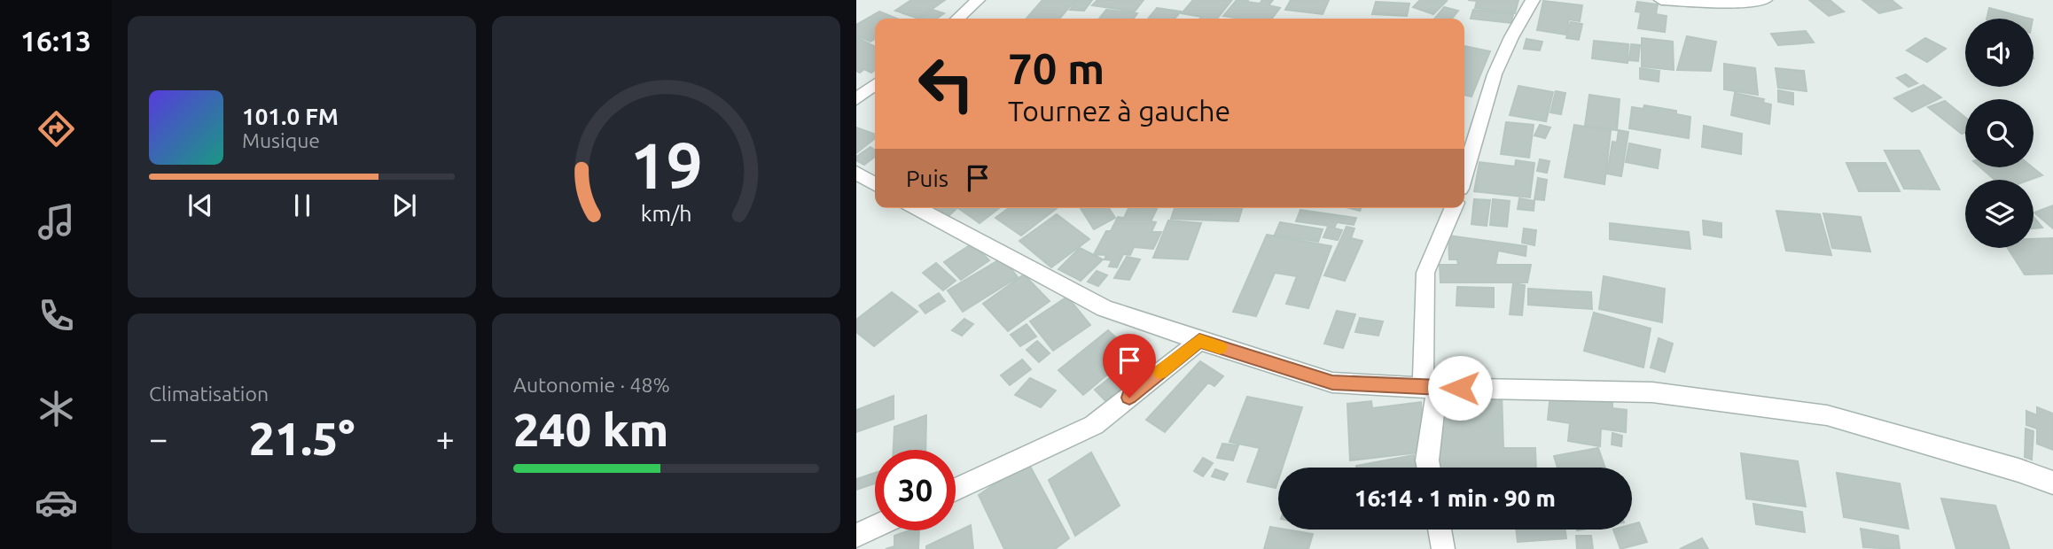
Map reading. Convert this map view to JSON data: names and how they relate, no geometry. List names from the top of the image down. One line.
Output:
{"page":{"tabs":"16:13","turn":["70 m","Tournez à gauche"],"song":["101.0 FM","Musique"],"then":"Puis","tile":["Climatisation",["Autonomie · 48%","240 km"]],"heat":["−","21.5°","+"],"limit":"30","trip":"16:14 · 1 min · 90 m","gauge":["19","km/h"]}}
